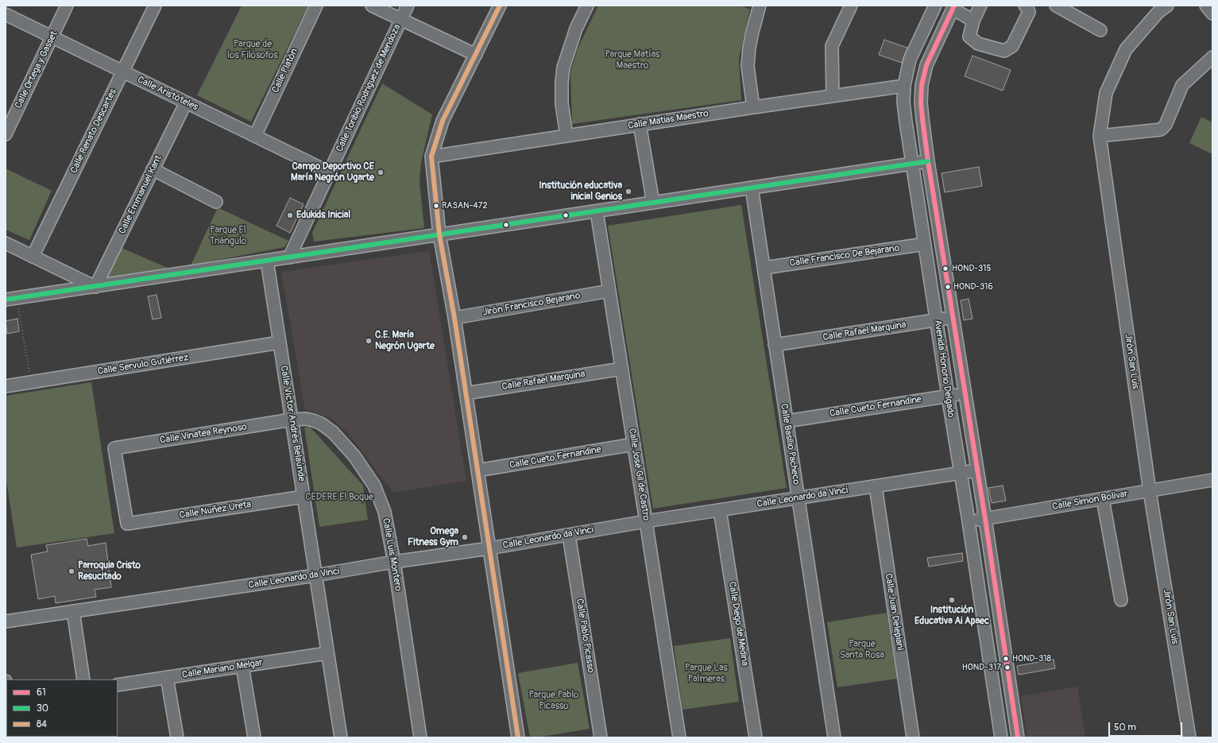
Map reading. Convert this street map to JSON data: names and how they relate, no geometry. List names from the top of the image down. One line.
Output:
{"streets":{"street":["Calle Ortega y Gasset","Calle Platón","Calle Toribio Rodriguez de Mendoza","Calle Aristóteles","Calle Matias Maestro","Calle Renato Descartes","Calle Emmanuel Kant","Calle Francisco De Bejarano","Jirón Francisco Bejarano","Calle Rafael Marquina","Jirón San Luis","Calle Servulo Gutiérrez","Avenida Honorio Delgado","Calle Cueto Fernandine","Calle Víctor Andrés Belaúnde","Calle Vinatea Reynoso","Calle Basilio Pacheco","Calle José Gil de Castro","Calle Leonardo da Vinci","Calle Simon Bolivar","Calle Nuñez Ureta","Calle Luis Montero","Calle Juan Delepiani","Calle Diego de Medina","Calle Pablo Picasso","Calle Mariano Melgar"]},"crossings":[["Calle Ortega y Gasset","Calle Aristóteles"],["Calle Platón","Calle Aristóteles"],["Calle Toribio Rodriguez de Mendoza","Calle Aristóteles"],["Calle Aristóteles","Calle Renato Descartes"],["Calle Aristóteles","Calle Emmanuel Kant"],["Calle Matias Maestro","Avenida Honorio Delgado"],["Calle Francisco De Bejarano","Avenida Honorio Delgado"],["Calle Francisco De Bejarano","Calle Basilio Pacheco"],["Jirón Francisco Bejarano","Calle José Gil de Castro"],["Calle Rafael Marquina","Avenida Honorio Delgado"],["Calle Rafael Marquina","Calle Basilio Pacheco"],["Calle Rafael Marquina","Calle José Gil de Castro"],["Jirón San Luis","Calle Simon Bolivar"],["Calle Servulo Gutiérrez","Calle Víctor Andrés Belaúnde"],["Avenida Honorio Delgado","Calle Cueto Fernandine"],["Avenida Honorio Delgado","Calle Leonardo da Vinci"],["Avenida Honorio Delgado","Calle Simon Bolivar"],["Calle Cueto Fernandine","Calle Basilio Pacheco"],["Calle Cueto Fernandine","Calle José Gil de Castro"],["Calle Víctor Andrés Belaúnde","Calle Vinatea Reynoso"],["Calle Víctor Andrés Belaúnde","Calle Leonardo da Vinci"],["Calle Víctor Andrés Belaúnde","Calle Nuñez Ureta"],["Calle Víctor Andrés Belaúnde","Calle Luis Montero"],["Calle Víctor Andrés Belaúnde","Calle Mariano Melgar"],["Calle Vinatea Reynoso","Calle Nuñez Ureta"],["Calle Vinatea Reynoso","Calle Luis Montero"],["Calle Basilio Pacheco","Calle Leonardo da Vinci"],["Calle José Gil de Castro","Calle Leonardo da Vinci"],["Calle Leonardo da Vinci","Calle Luis Montero"],["Calle Leonardo da Vinci","Calle Juan Delepiani"],["Calle Leonardo da Vinci","Calle Diego de Medina"],["Calle Leonardo da Vinci","Calle Pablo Picasso"]],"parks":["Parque de los Filósofos","Parque Matías Maestro","Parque El Triángulo","CEDERE El Boque","Parque Santa Rosa","Parque Las Palmeras","Parque Pablo Picasso"],"places":["Campo Deportivo CE María Negrón Ugarte","Institución educativa inicial Genios","RASAN-472","Edukids Inicial","HOND-315","HOND-316","C.E. María Negrón Ugarte","Omega Fitness Gym","Parroquia Cristo Resucitado","Institución Educativa Ai Apaec","HOND-318","HOND-317"],"lines":["transit line 61","transit line 84","transit line 30"],"legend":["61","30","84"],"scale_bar":"50 m"}
